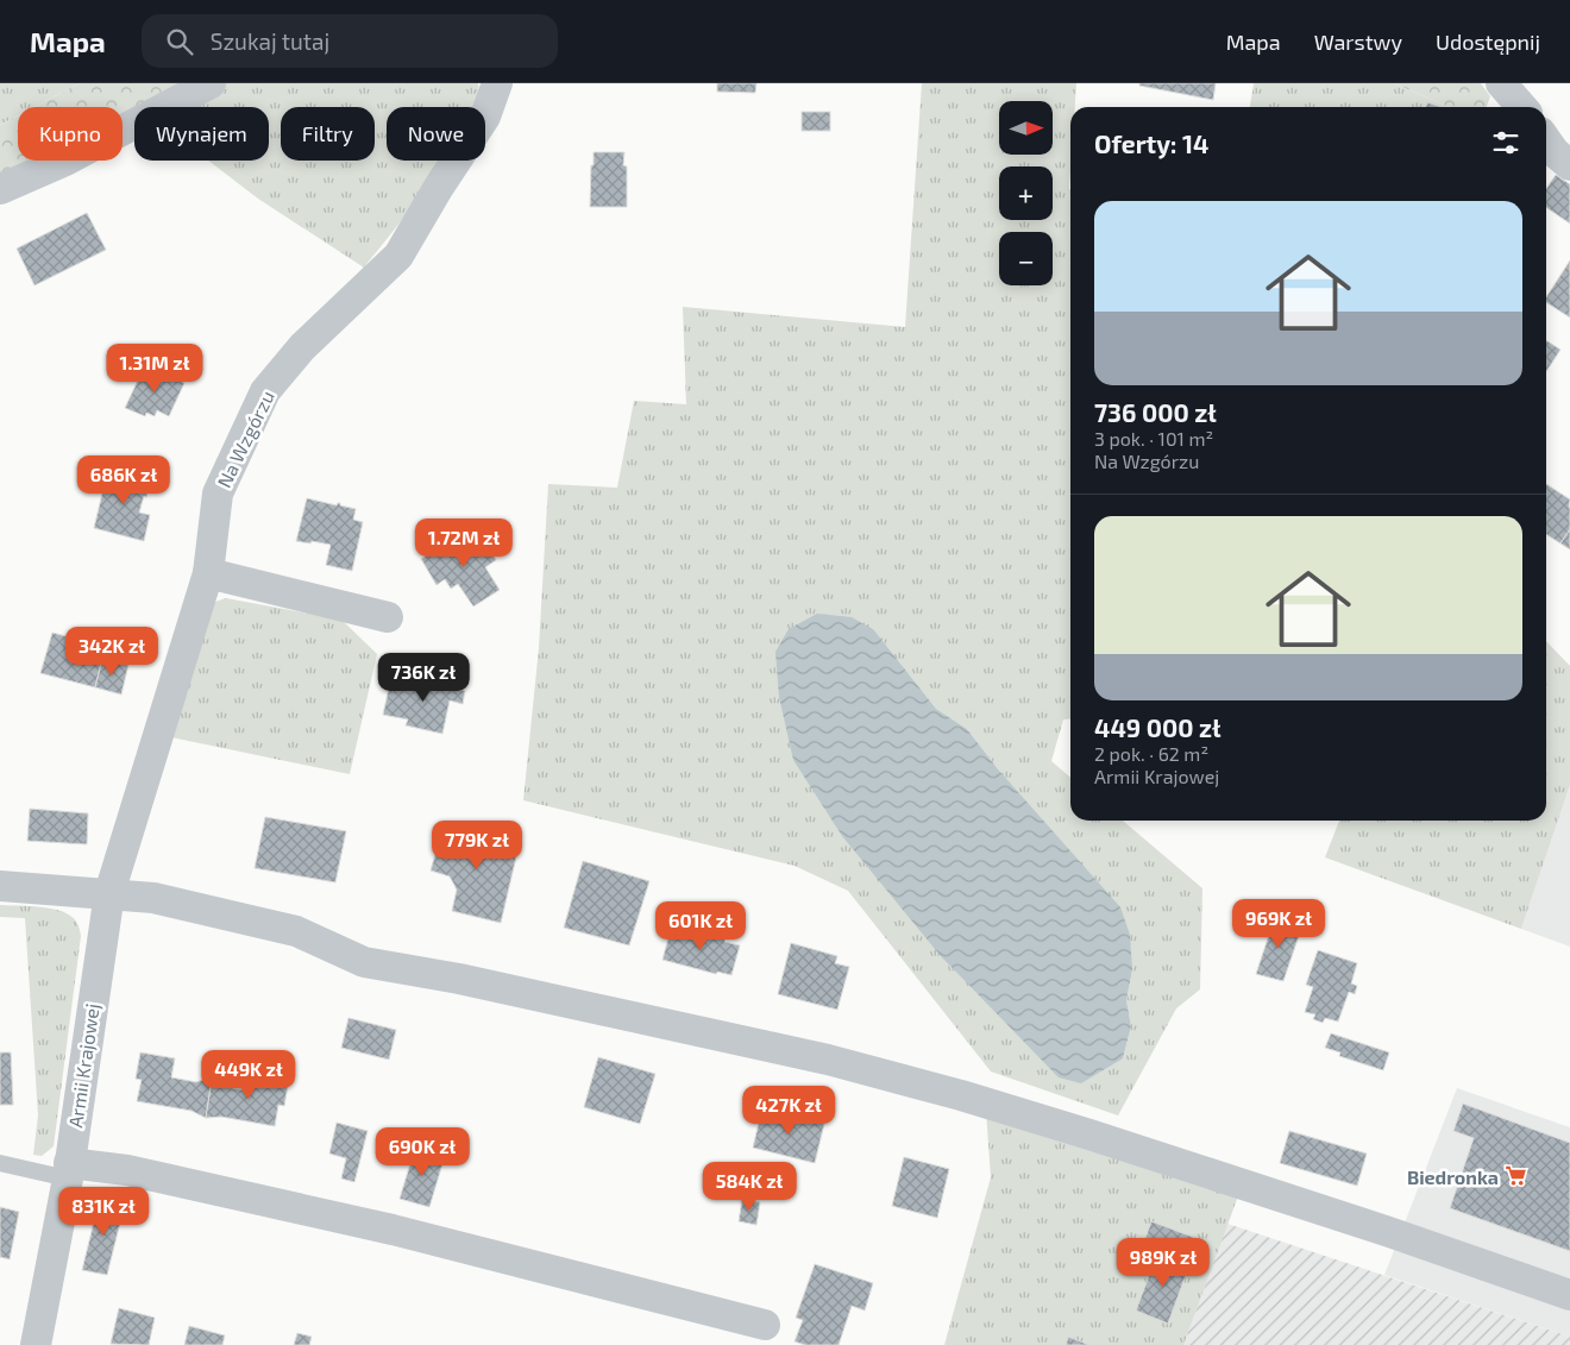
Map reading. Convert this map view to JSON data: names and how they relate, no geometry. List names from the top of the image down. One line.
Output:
{"streets":{"street":["Na Wzgórzu","Armii Krajowej"]},"crossings":[["Na Wzgórzu","Armii Krajowej"]],"places":{"supermarket":["Biedronka"]},"north":"right","page":{"header":"Mapa","search":"Szukaj tutaj","nav":["Mapa","Warstwy","Udostępnij"],"map_buttons":["+","−"],"chip":["Kupno","Wynajem","Filtry","Nowe"],"heading":"Oferty: 14","list":[{"name":"736 000 zł","note":"3 pok. · 101 m² · Na Wzgórzu"},{"name":"449 000 zł","note":"2 pok. · 62 m² · Armii Krajowej"}],"price":["1.31M zł","686K zł","1.72M zł","342K zł","736K zł","779K zł","969K zł","601K zł","449K zł","427K zł","690K zł","584K zł","831K zł","989K zł"]}}
